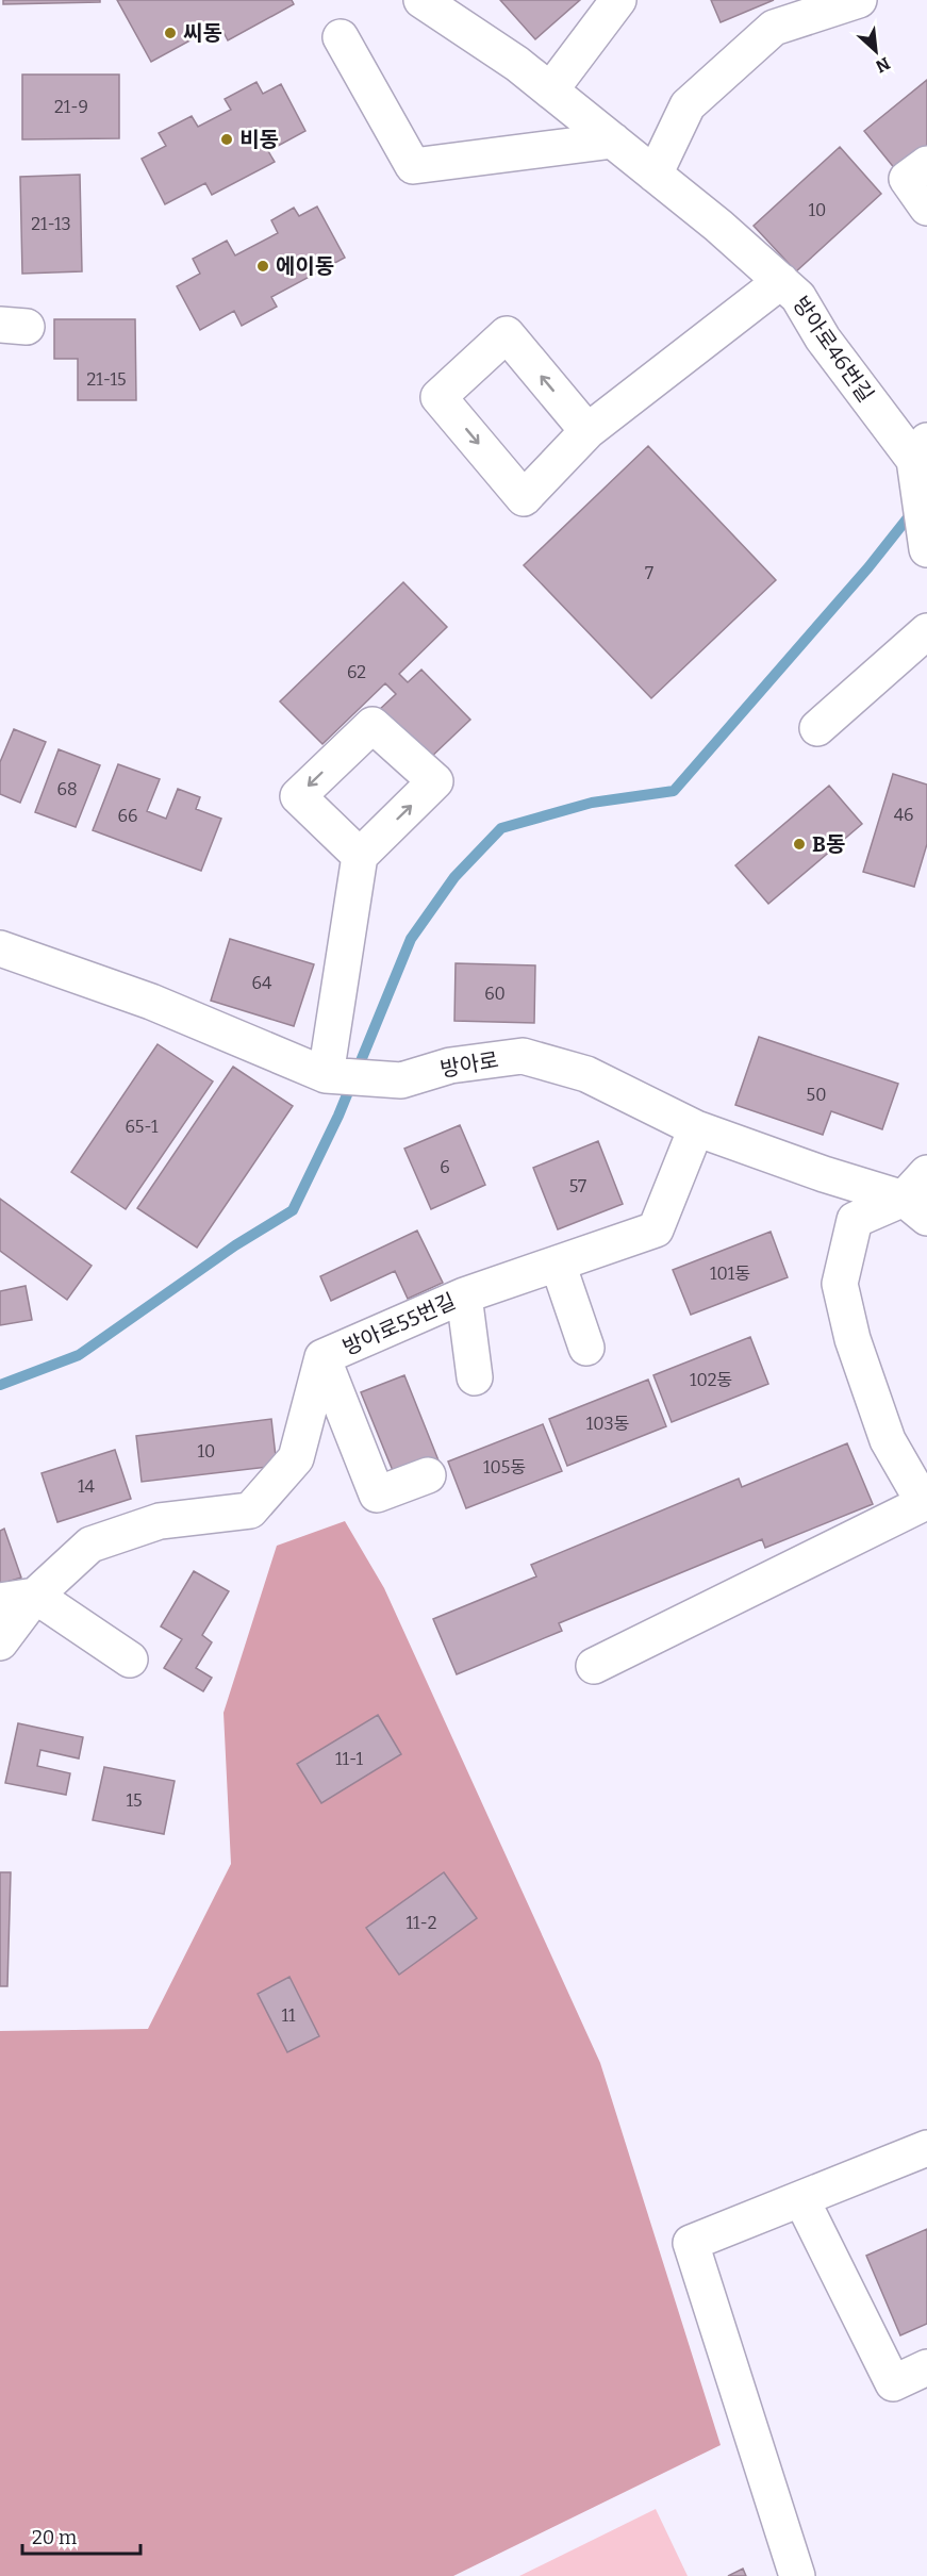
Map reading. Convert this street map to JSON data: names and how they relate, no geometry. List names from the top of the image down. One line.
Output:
{"streets":{"street":["방아로46번길","방아로","방아로55번길"]},"crossings":[["방아로","방아로55번길"]],"places":["씨동","비동","에이동","B동"],"house_numbers":["21-9","10","21-13","21-15","7","62","68","46","66","64","60","50","65-1","6","57","101동","102동","103동","10","105동","14","11-1","15","11-2","11"],"scale_bar":"20 m","north":"bottom right"}
